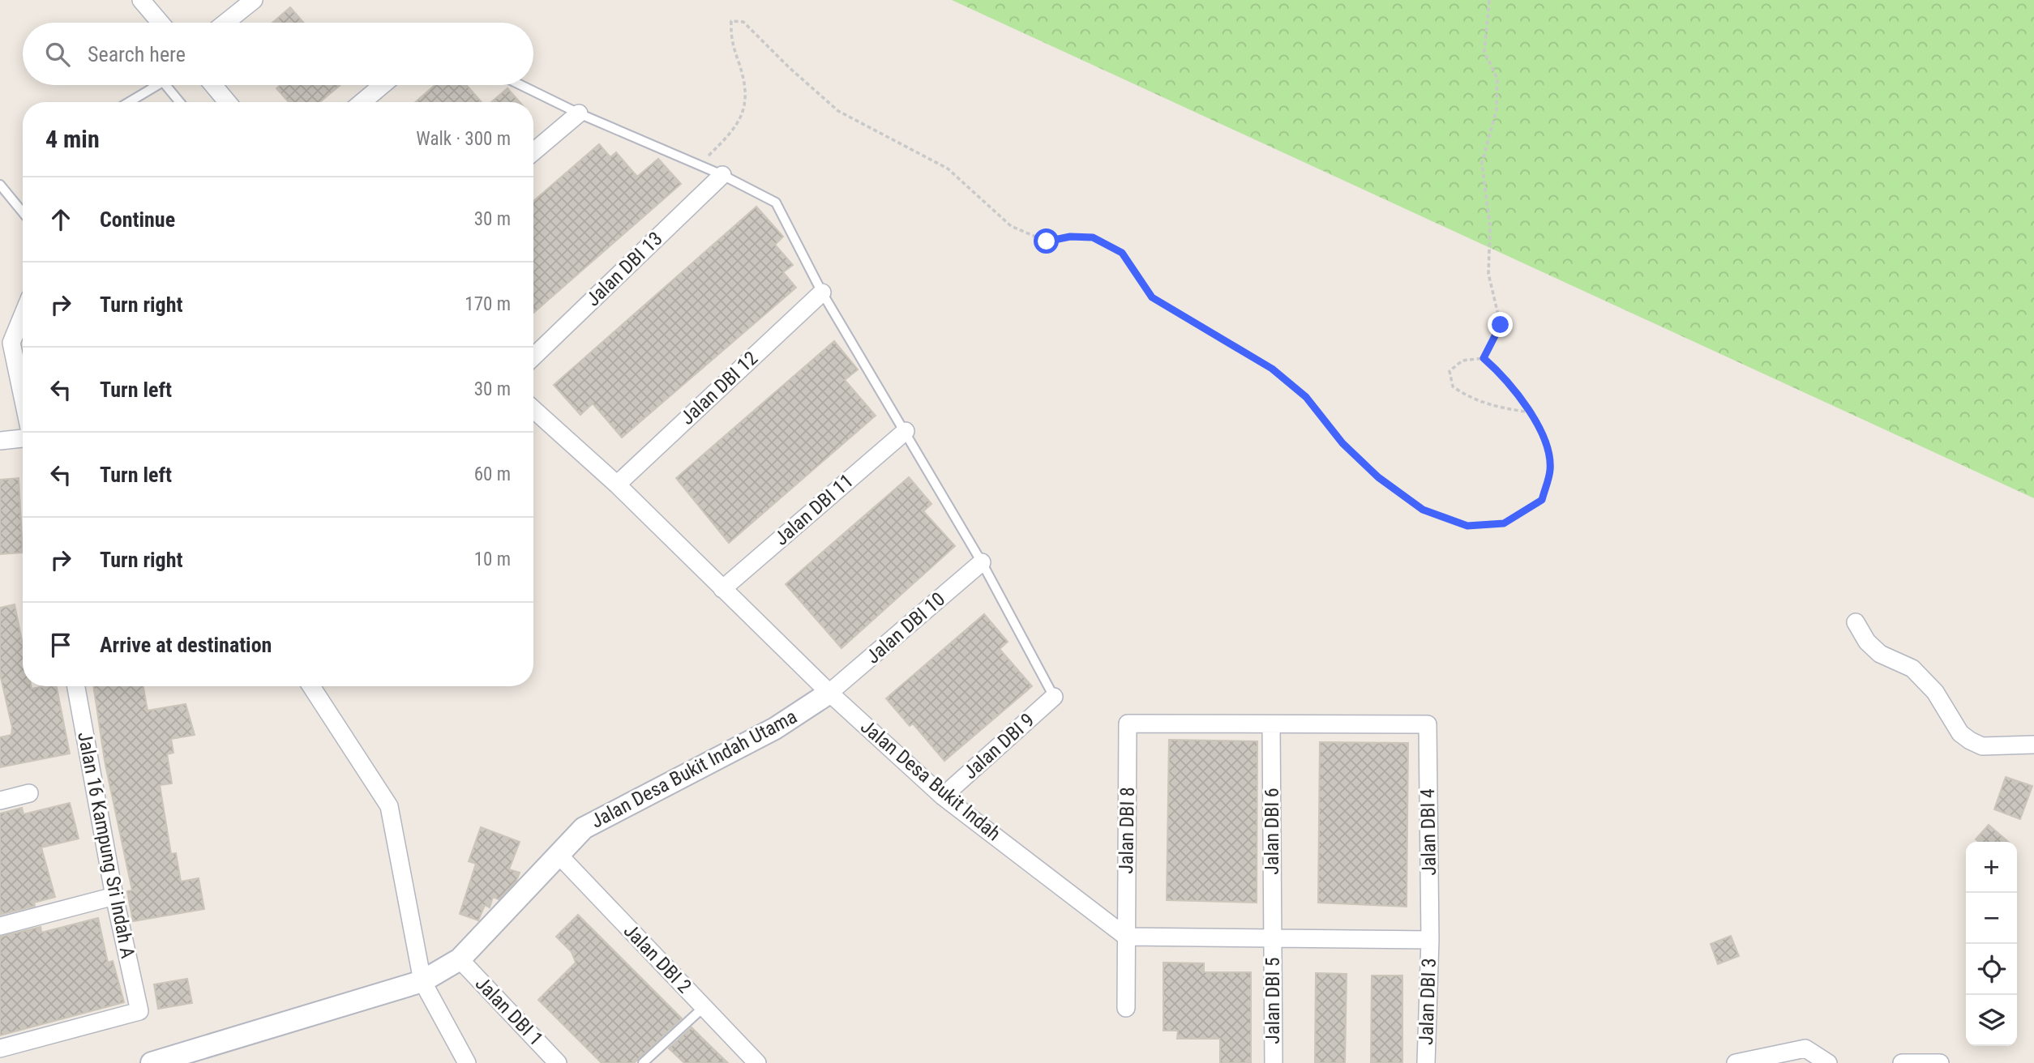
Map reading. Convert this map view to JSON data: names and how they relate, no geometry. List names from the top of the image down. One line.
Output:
{"streets":{"street":["Jalan DBI 13","Jalan DBI 12","Jalan DBI 11","Jalan DBI 10","Jalan DBI 9","Jalan Desa Bukit Indah Utama","Jalan Desa Bukit Indah","Jalan DBI 8","Jalan DBI 6","Jalan DBI 4","Jalan 16 Kampung Sri Indah A","Jalan DBI 2","Jalan DBI 5","Jalan DBI 3","Jalan DBI 1"]},"crossings":[["Jalan DBI 12","Jalan Desa Bukit Indah"],["Jalan DBI 11","Jalan Desa Bukit Indah"],["Jalan DBI 10","Jalan Desa Bukit Indah Utama"],["Jalan DBI 10","Jalan Desa Bukit Indah"],["Jalan DBI 9","Jalan Desa Bukit Indah"],["Jalan Desa Bukit Indah Utama","Jalan Desa Bukit Indah"],["Jalan Desa Bukit Indah Utama","Jalan DBI 2"],["Jalan Desa Bukit Indah Utama","Jalan DBI 1"],["Jalan Desa Bukit Indah","Jalan DBI 8"],["Jalan DBI 8","Jalan DBI 6"],["Jalan DBI 8","Jalan DBI 4"],["Jalan DBI 6","Jalan DBI 4"],["Jalan DBI 6","Jalan DBI 5"],["Jalan DBI 4","Jalan DBI 3"]],"page":{"search":"Search here","heading":["4 min","Walk · 300 m"],"list":[["Continue","30 m"],["Turn right","170 m"],["Turn left","30 m"],["Turn left","60 m"],["Turn right","10 m"],"Arrive at destination"],"map_buttons":["+","−"]}}
